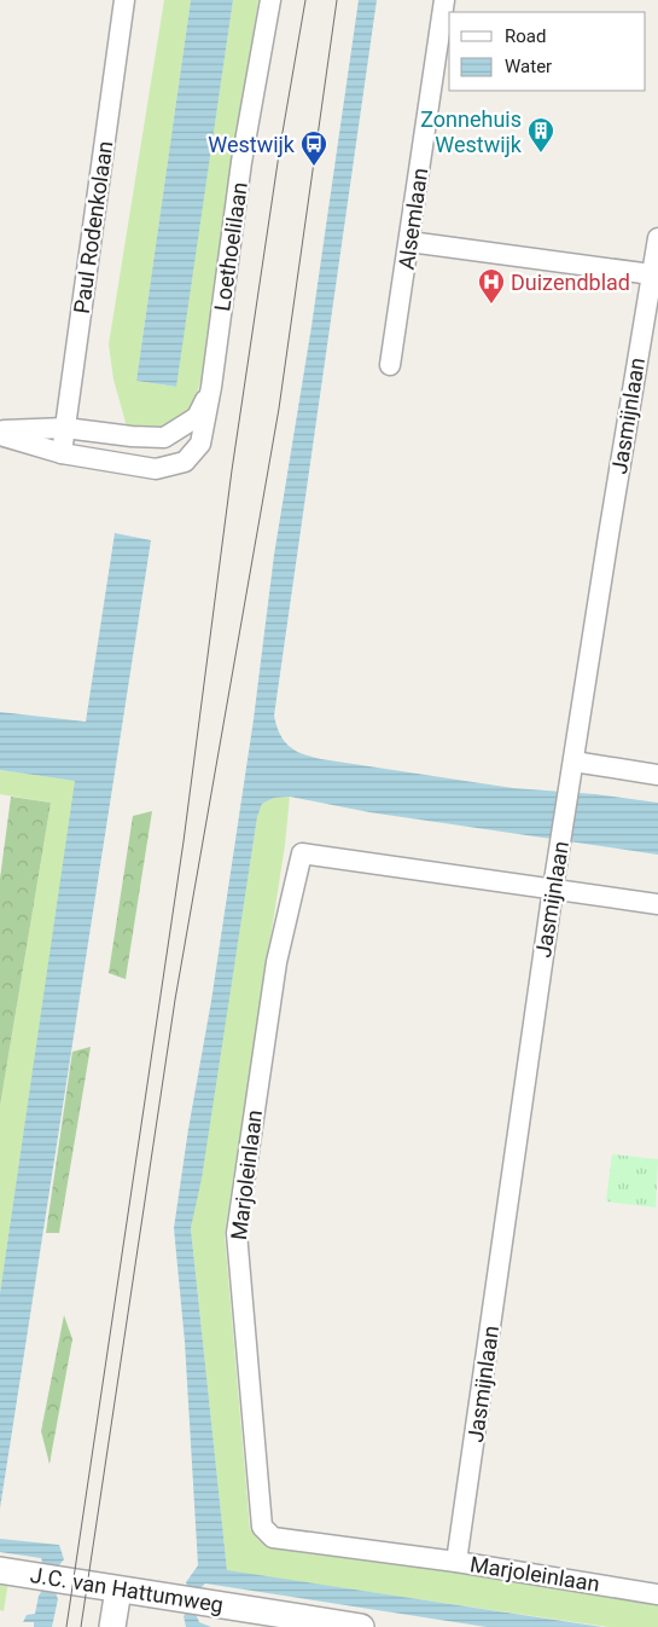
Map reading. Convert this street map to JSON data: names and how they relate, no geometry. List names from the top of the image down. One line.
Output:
{"streets":{"street":["Alsemlaan","Paul Rodenkolaan","Loethoelilaan","Jasmijnlaan","Marjoleinlaan","J.C. van Hattumweg"]},"crossings":[["Paul Rodenkolaan","Loethoelilaan"],["Jasmijnlaan","Marjoleinlaan"]],"places":{"building":["Zonnehuis Westwijk"],"bus stop":["Westwijk"],"hospital":["Duizendblad"]},"legend":["Road","Water"]}
